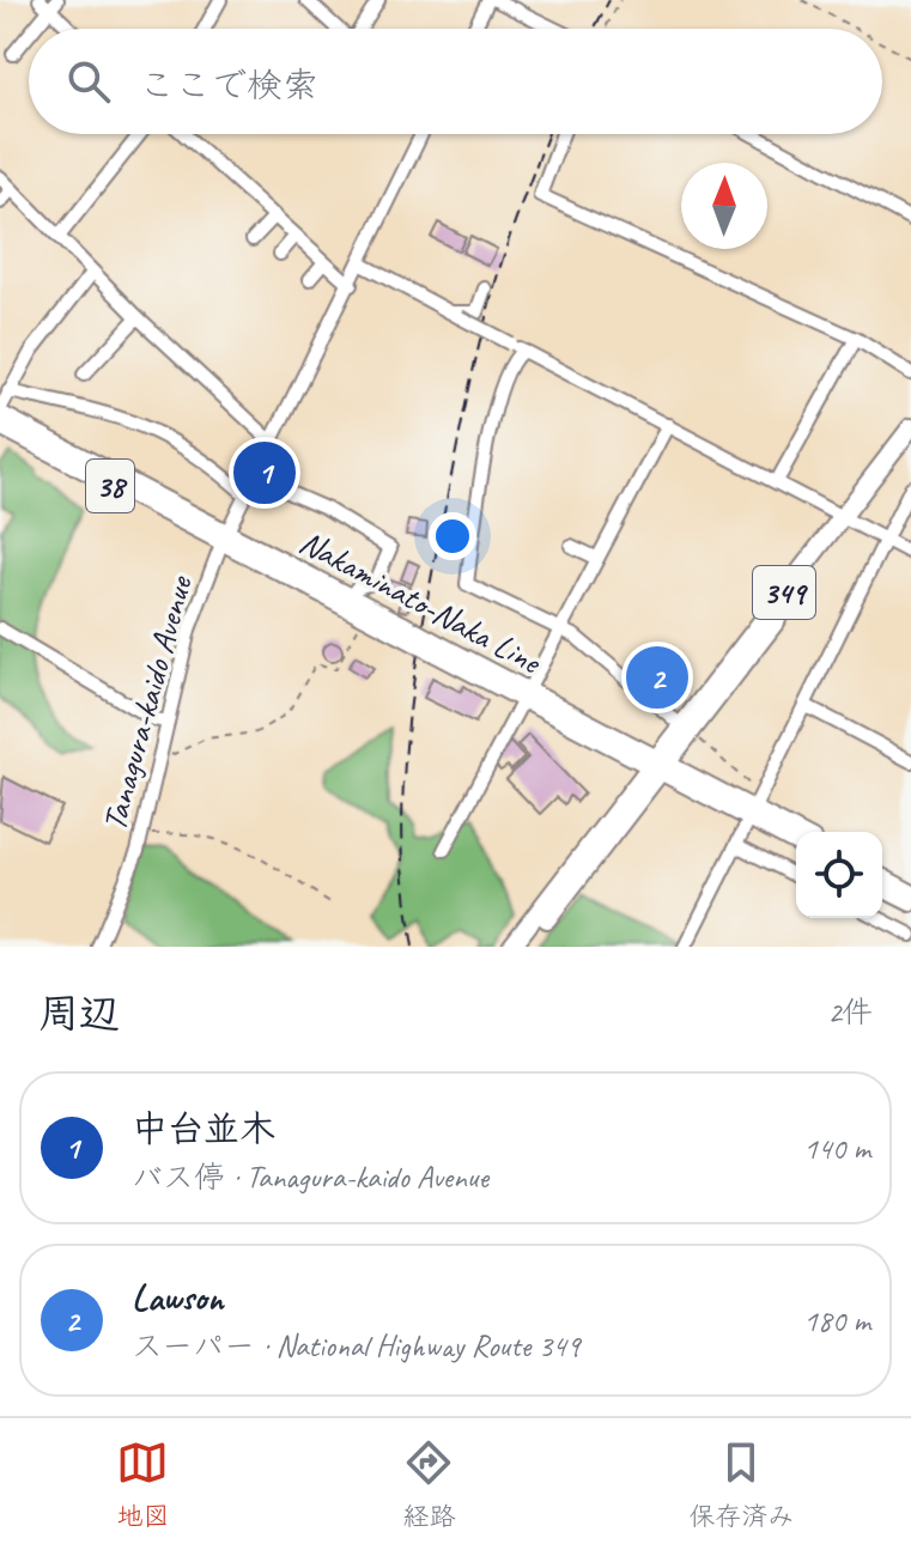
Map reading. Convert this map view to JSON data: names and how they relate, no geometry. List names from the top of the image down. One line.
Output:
{"streets":{"highway":["349"],"main road":["38","Nakaminato-Naka Line"],"street":["Tanagura-kaido Avenue"]},"crossings":[["349","Nakaminato-Naka Line"],["Nakaminato-Naka Line","Tanagura-kaido Avenue"]],"north":"top","page":{"search":"ここで検索","pins":["1","2"],"heading":["周辺","2件"],"list":[{"mark":"1","name":"中台並木","note":"バス停 · Tanagura-kaido Avenue","value":"140 m"},{"mark":"2","name":"Lawson","note":"スーパー · National Highway Route 349","value":"180 m"}],"nav":["地図","経路","保存済み"]}}
